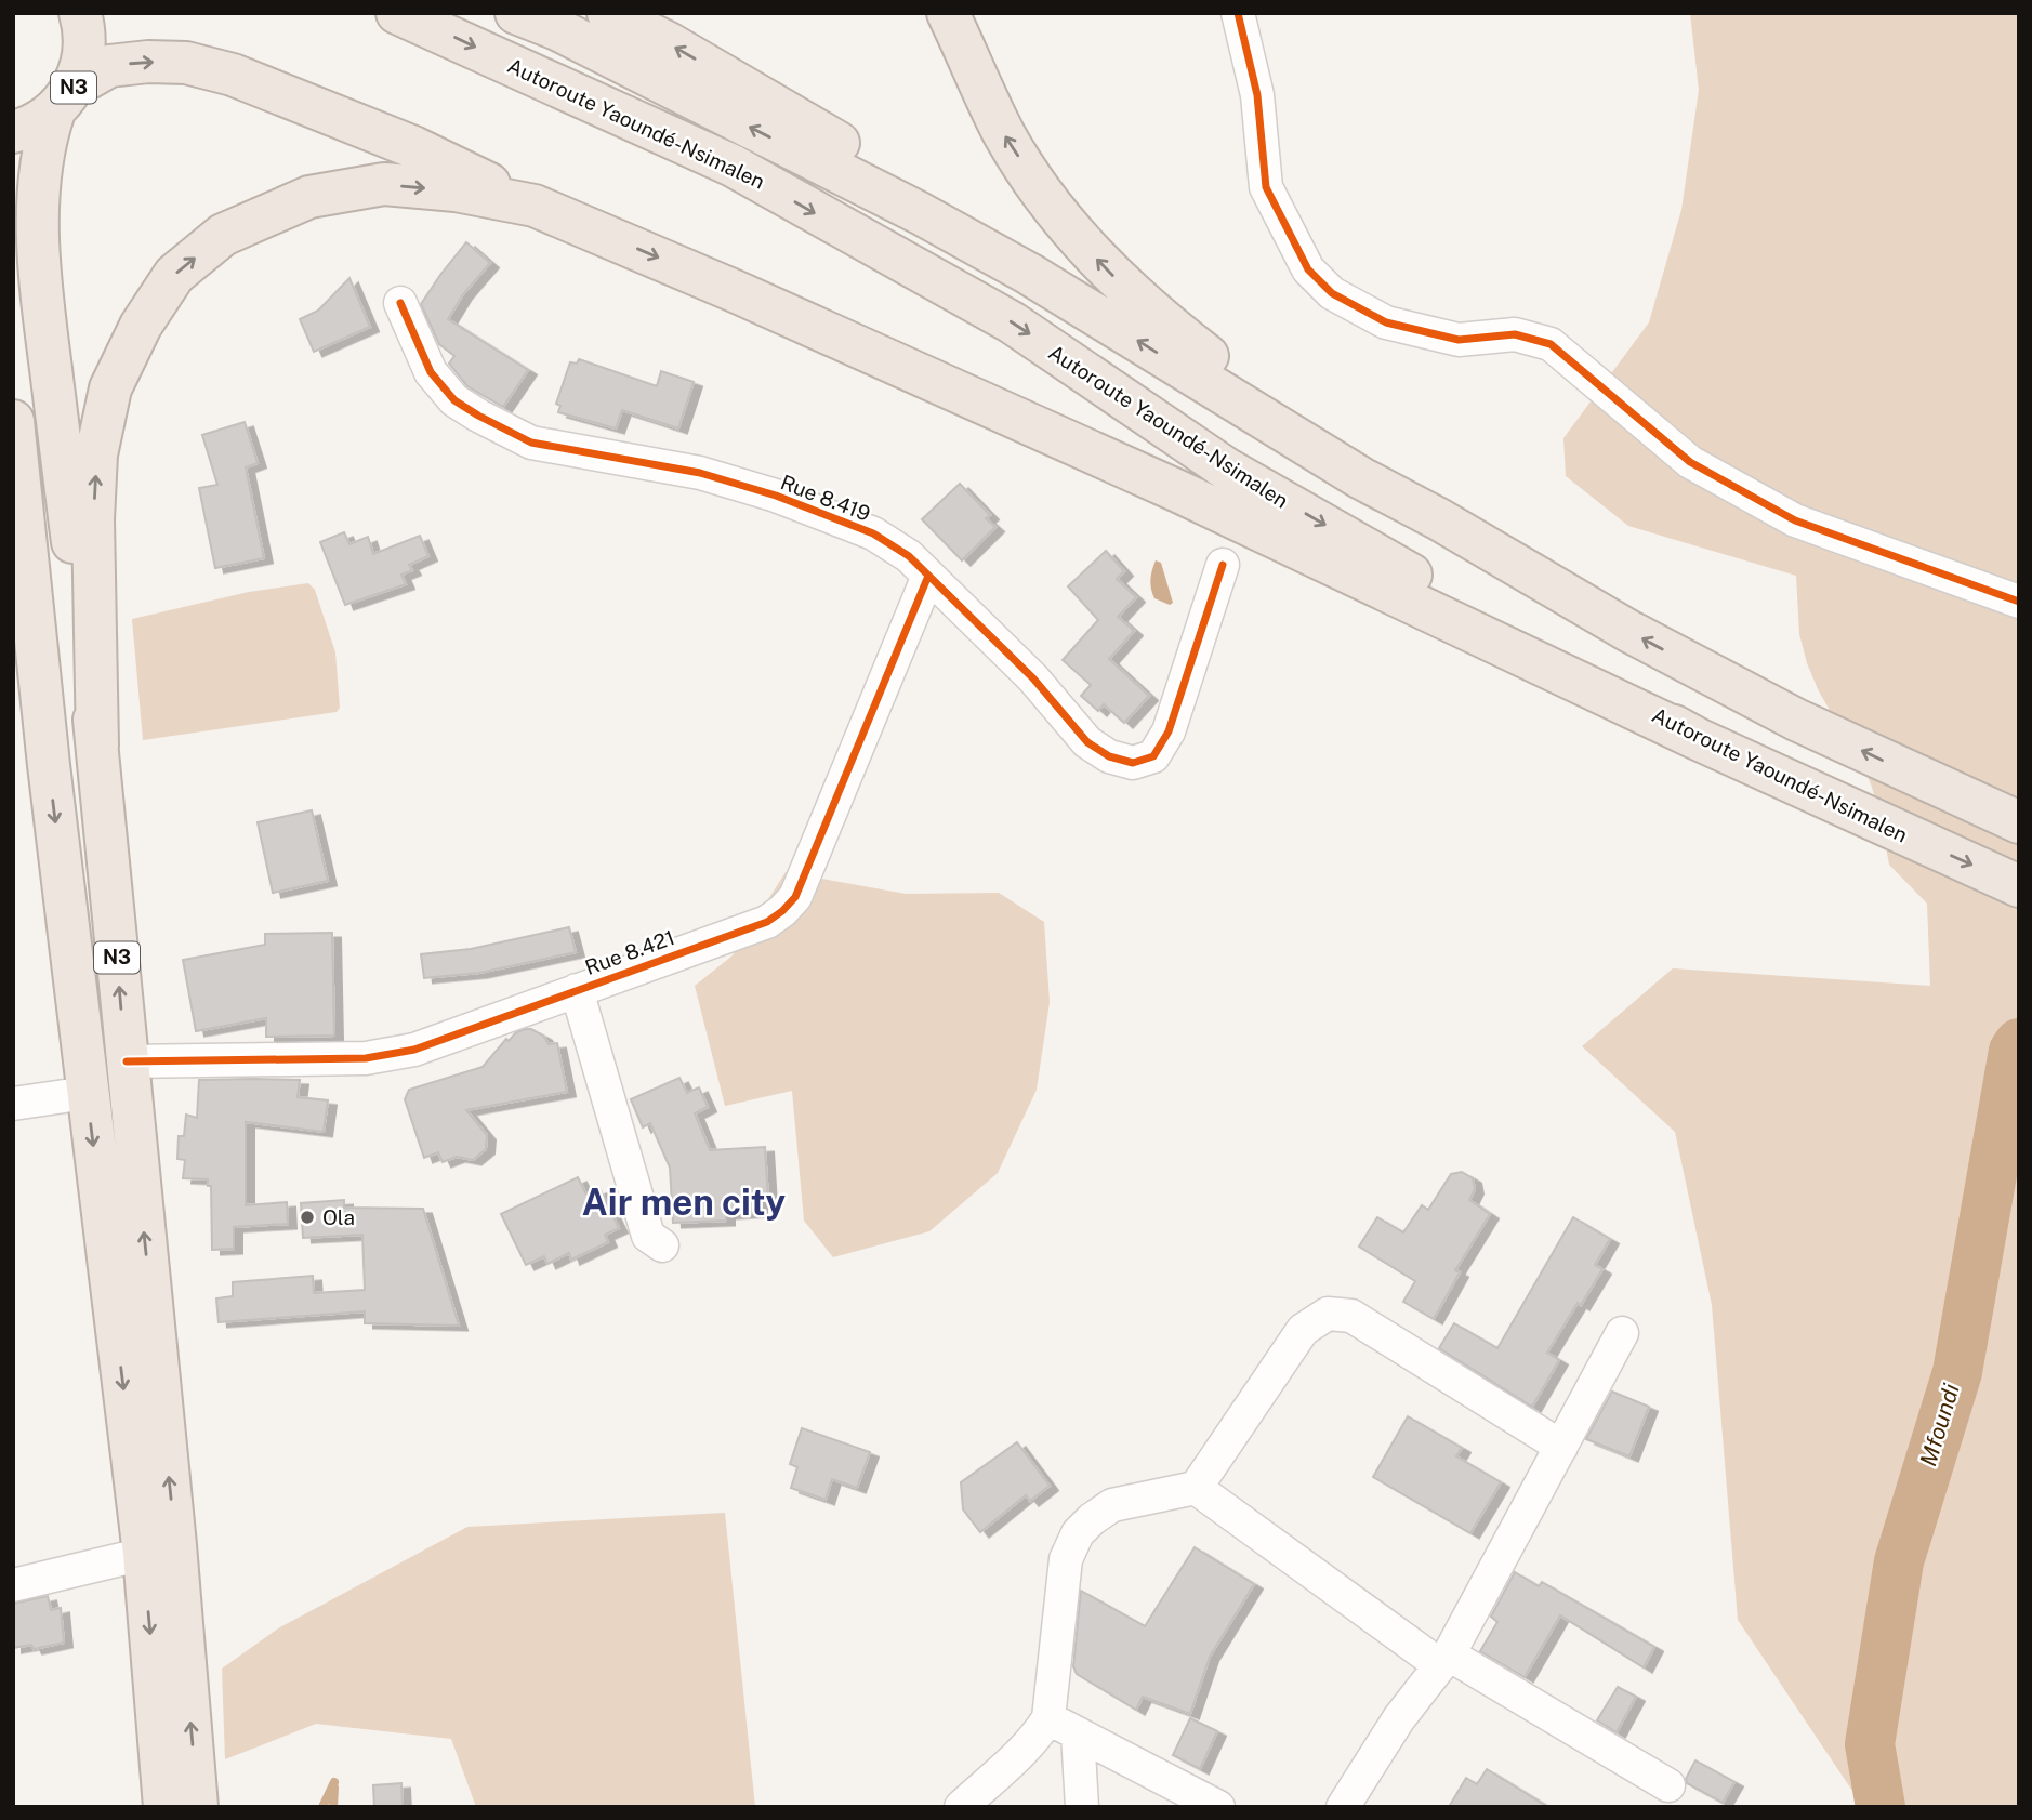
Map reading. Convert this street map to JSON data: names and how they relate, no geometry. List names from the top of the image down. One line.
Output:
{"streets":{"highway":["N3","Autoroute Yaoundé-Nsimalen"],"street":["Rue 8.419","Rue 8.421"]},"crossings":[["N3","Rue 8.421"],["Rue 8.419","Rue 8.421"]],"districts":["Air men city"],"water":["Mfoundi"],"places":["Ola"]}
